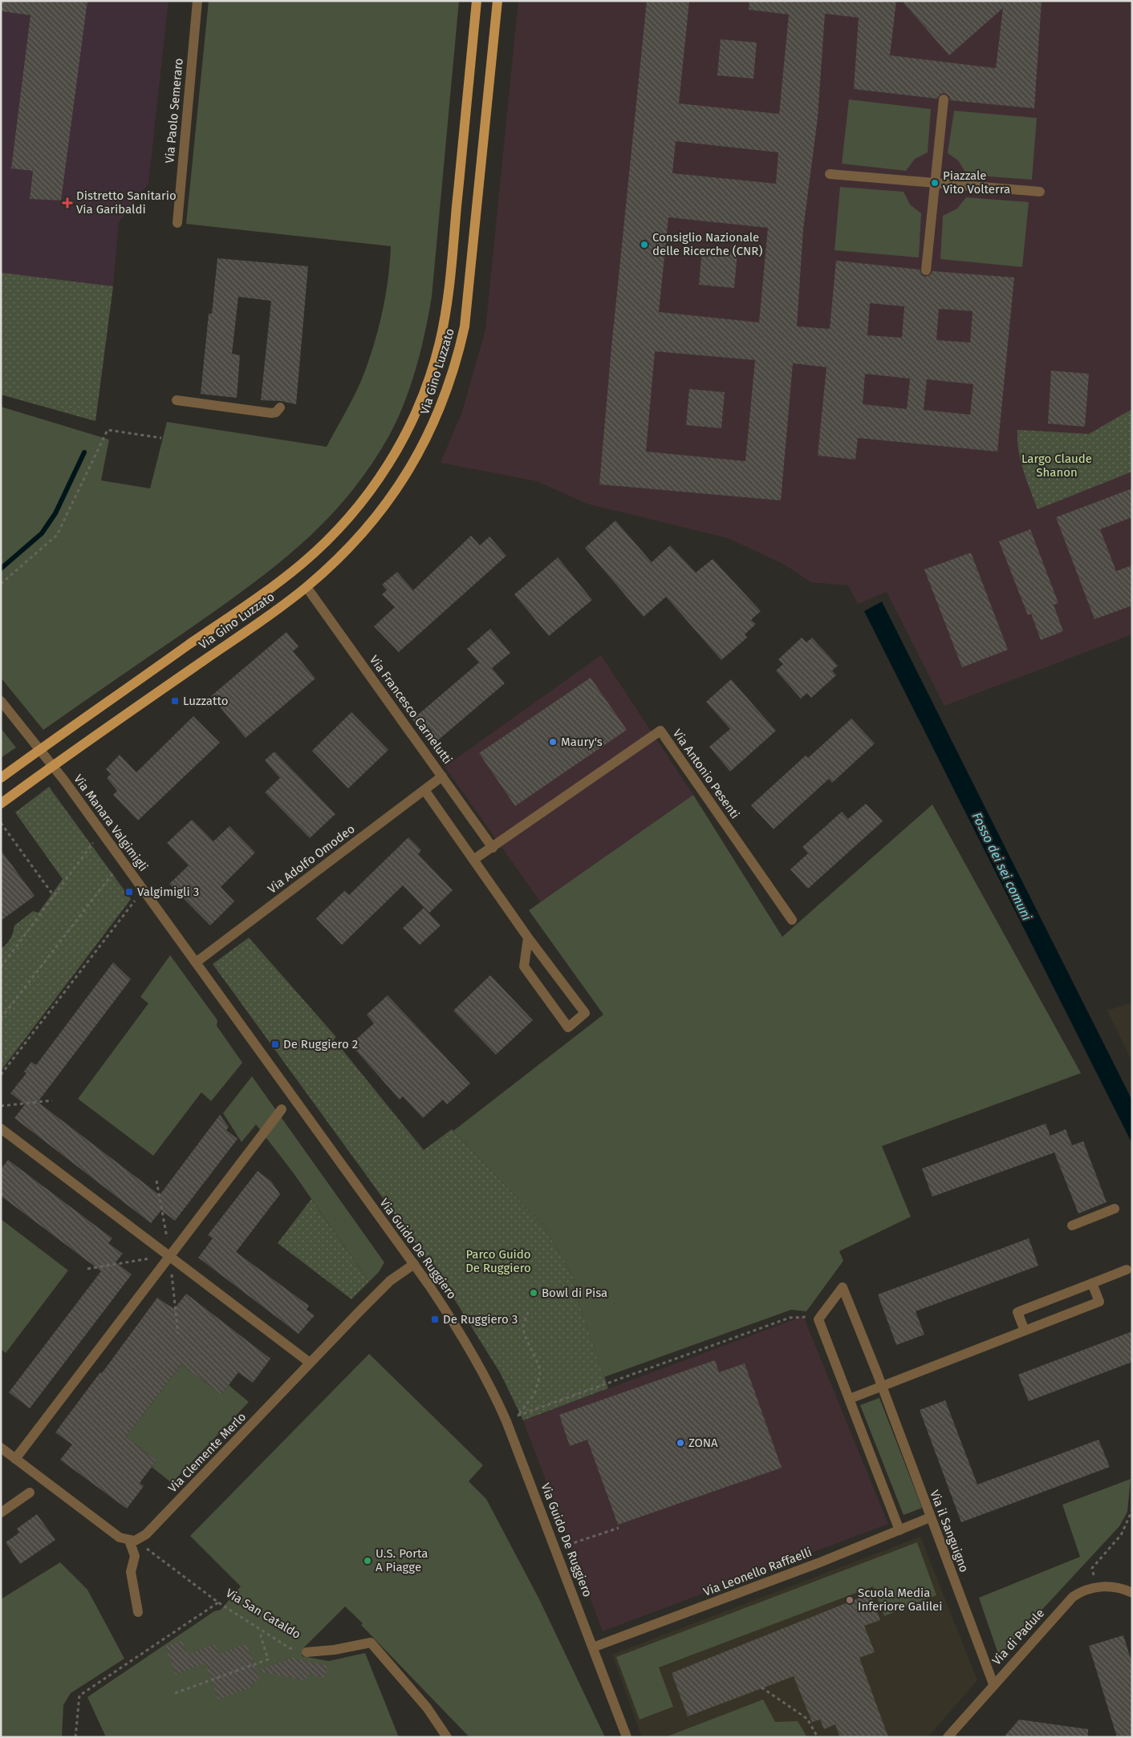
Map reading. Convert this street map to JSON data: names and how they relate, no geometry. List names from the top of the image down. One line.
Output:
{"streets":{"main road":["Via Gino Luzzato"],"street":["Via Paolo Semeraro","Via Francesco Carnelutti","Via Antonio Pesenti","Via Manara Valgimigli","Via Adolfo Omodeo","Via Guido De Ruggiero","Via Clemente Merlo","Via il Sanguigno","Via Leonello Raffaelli","Via San Cataldo","Via di Padule"]},"crossings":[["Via Gino Luzzato","Via Francesco Carnelutti"],["Via Gino Luzzato","Via Manara Valgimigli"],["Via Francesco Carnelutti","Via Antonio Pesenti"],["Via Francesco Carnelutti","Via Adolfo Omodeo"],["Via Manara Valgimigli","Via Adolfo Omodeo"],["Via Manara Valgimigli","Via Guido De Ruggiero"],["Via Adolfo Omodeo","Via Guido De Ruggiero"],["Via Guido De Ruggiero","Via Clemente Merlo"],["Via Guido De Ruggiero","Via Leonello Raffaelli"],["Via Clemente Merlo","Via San Cataldo"],["Via il Sanguigno","Via Leonello Raffaelli"],["Via il Sanguigno","Via di Padule"]],"water":["Fosso dei sei comuni"],"parks":["Largo Claude Shanon","Parco Guido De Ruggiero"],"places":{"other":["Piazzale Vito Volterra","Consiglio Nazionale delle Ricerche (CNR)","Maury's","Bowl di Pisa","ZONA","U.S. Porta A Piagge","Scuola Media Inferiore Galilei"],"health":["Distretto Sanitario Via Garibaldi"],"transit":["Luzzatto","Valgimigli 3","De Ruggiero 2","De Ruggiero 3"]}}
